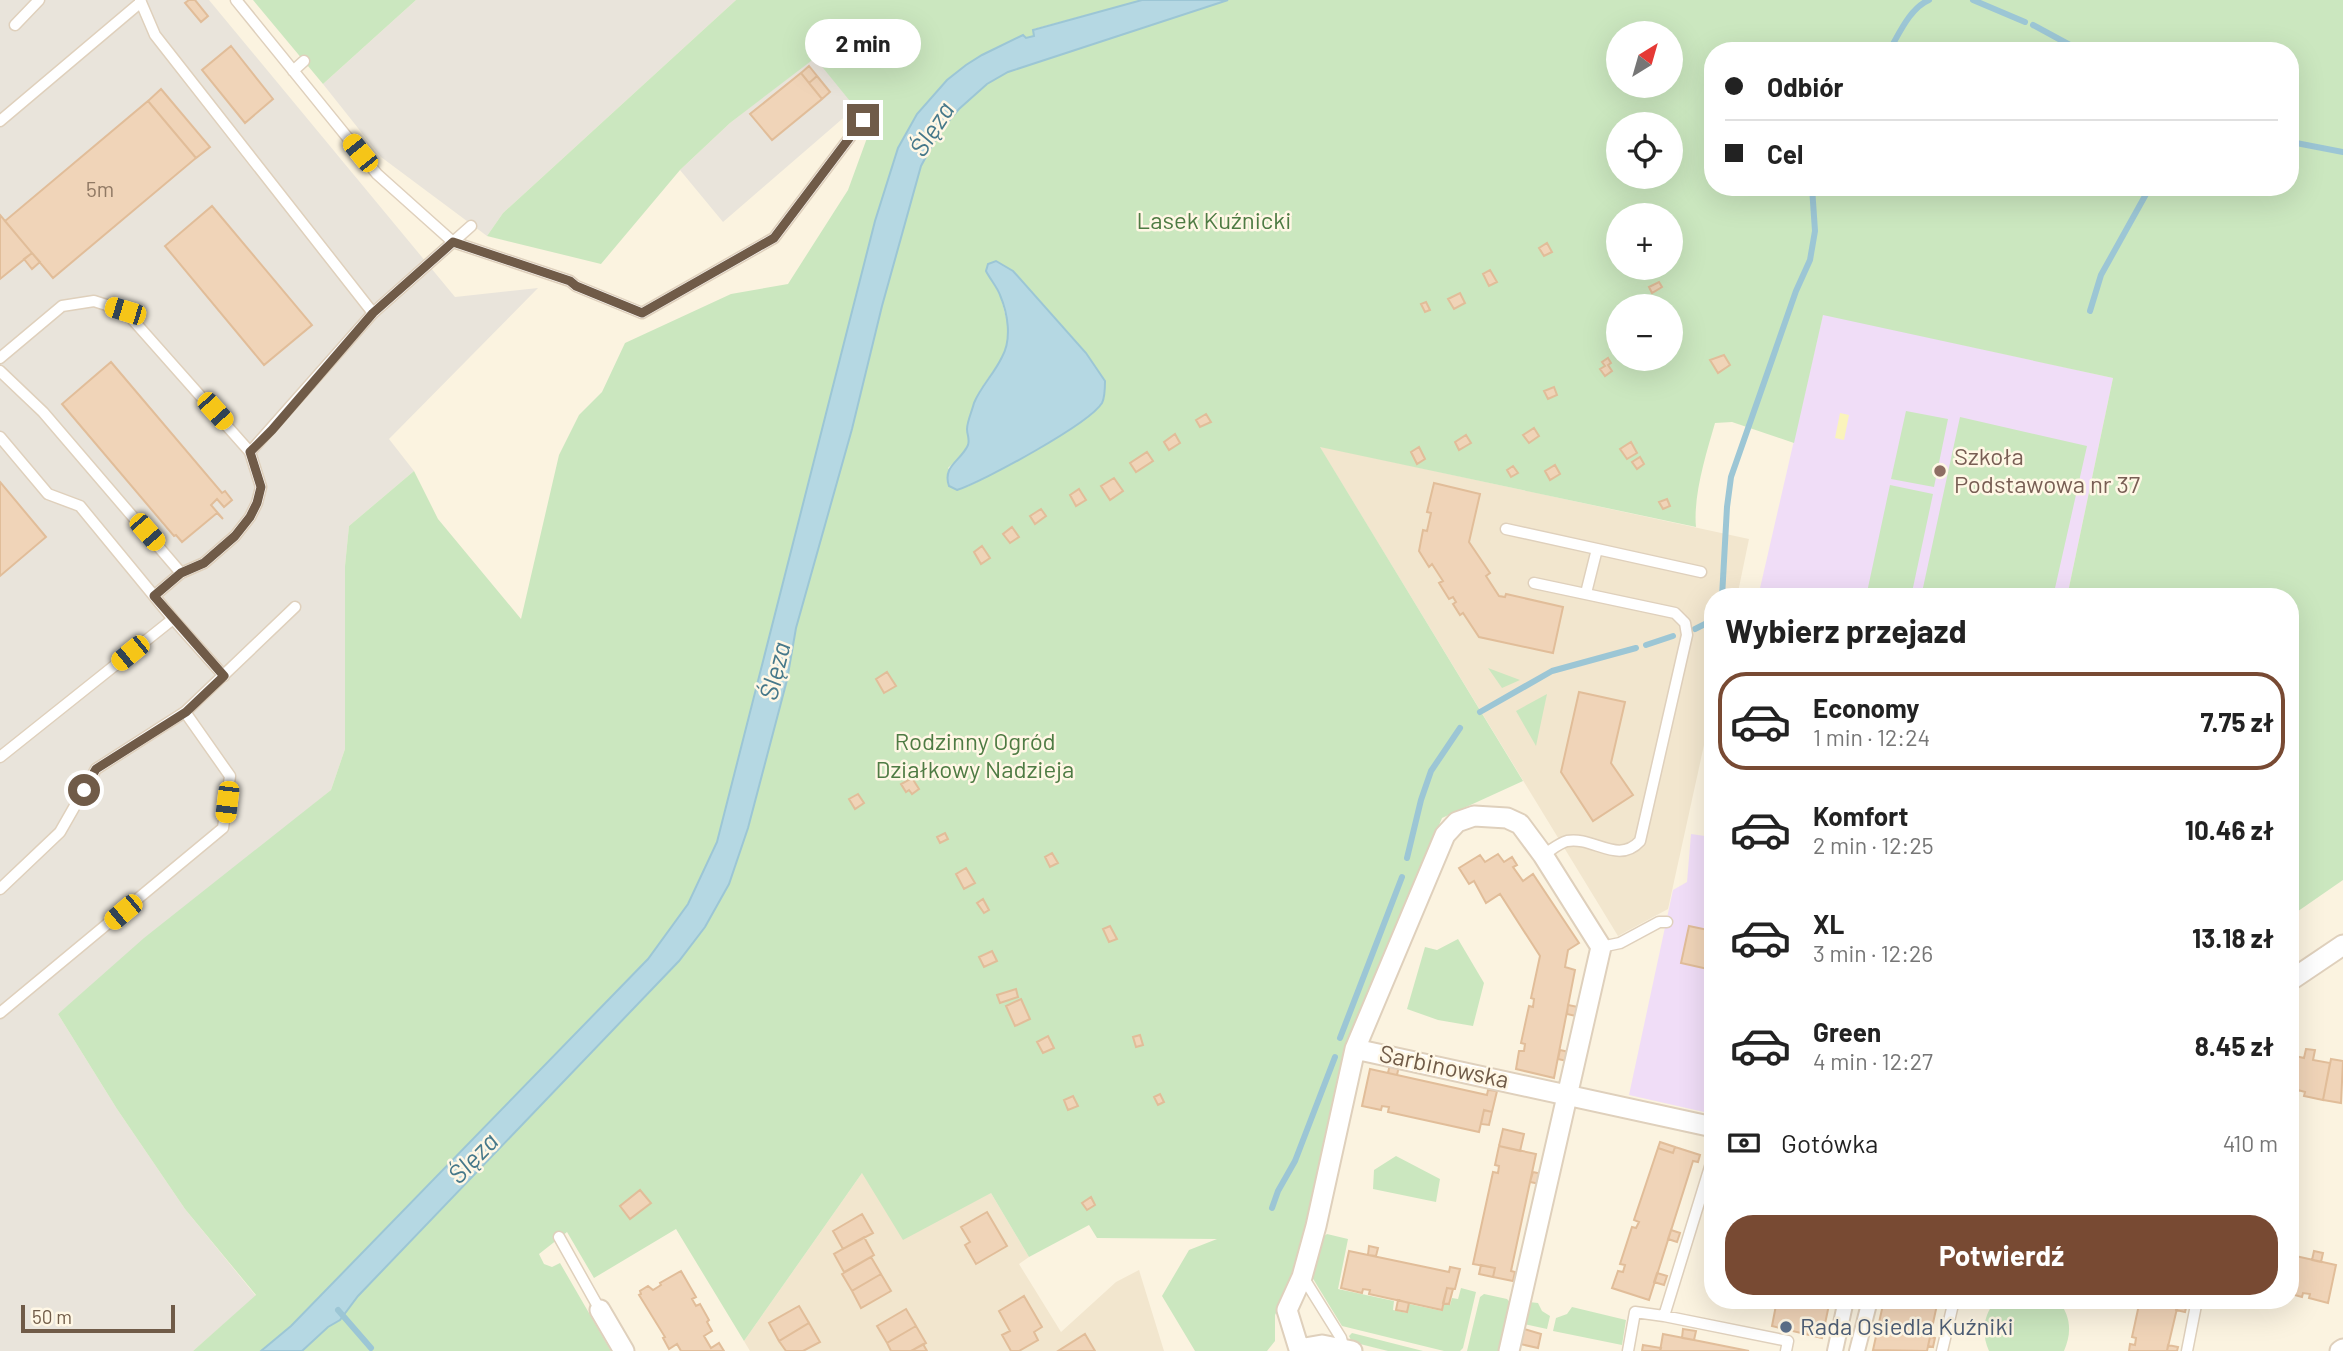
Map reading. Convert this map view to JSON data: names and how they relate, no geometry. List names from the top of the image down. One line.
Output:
{"streets":{"street":["Sarbinowska"]},"water":["Ślęza"],"parks":["Lasek Kuźnicki","Rodzinny Ogród Działkowy Nadzieja"],"places":["Szkoła Podstawowa nr 37","Rada Osiedla Kuźniki"],"house_numbers":["5m"],"scale_bar":"50 m","north":"top right","page":{"bubble":"2 min","map_buttons":["+","−"],"banner":["Odbiór","Cel"],"heading":"Wybierz przejazd","list":[{"name":"Economy","note":"1 min · 12:24","value":"7.75 zł"},{"name":"Komfort","note":"2 min · 12:25","value":"10.46 zł"},{"name":"XL","note":"3 min · 12:26","value":"13.18 zł"},{"name":"Green","note":"4 min · 12:27","value":"8.45 zł"}],"pay":["Gotówka","410 m"],"buttons":"Potwierdź","scale":"50 m"}}
